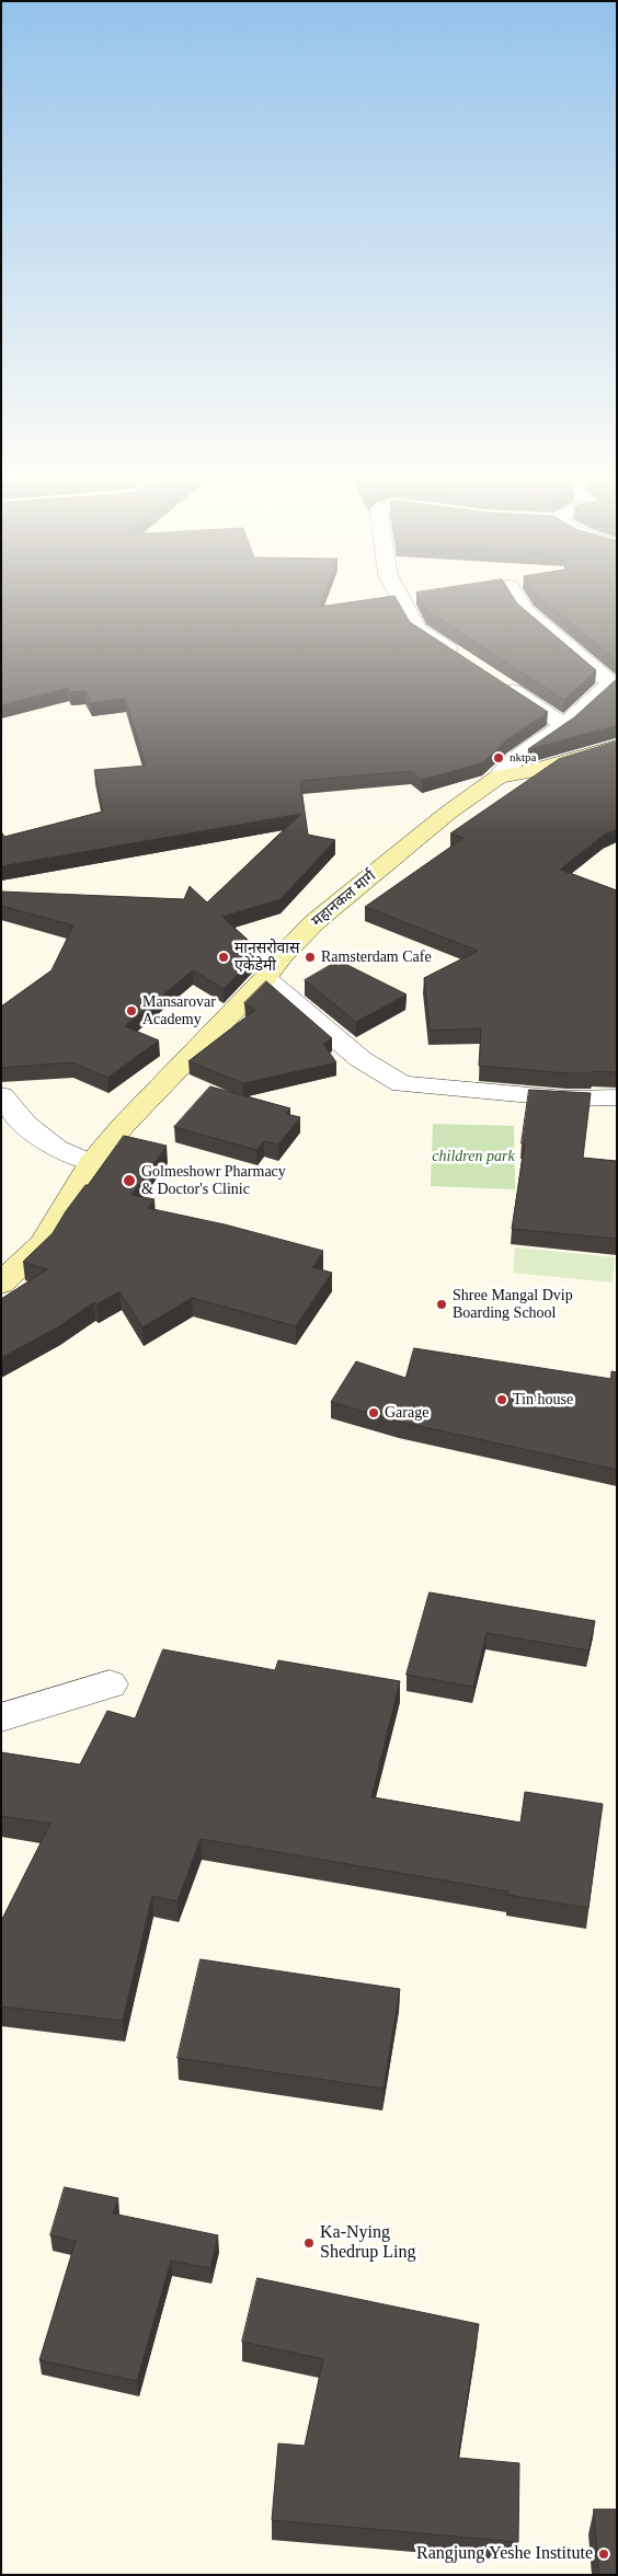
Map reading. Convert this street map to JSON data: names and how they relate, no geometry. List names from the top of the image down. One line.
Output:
{"streets":{"main road":["महानकल मार्ग"]},"parks":["children park"],"places":["nktpa","मानसरोवास एकेडेमी","Ramsterdam Cafe","Mansarovar Academy","Golmeshowr Pharmacy & Doctor's Clinic","Shree Mangal Dvip Boarding School","Tin house","Garage","Ka-Nying Shedrup Ling","Rangjung Yeshe Institute"]}
